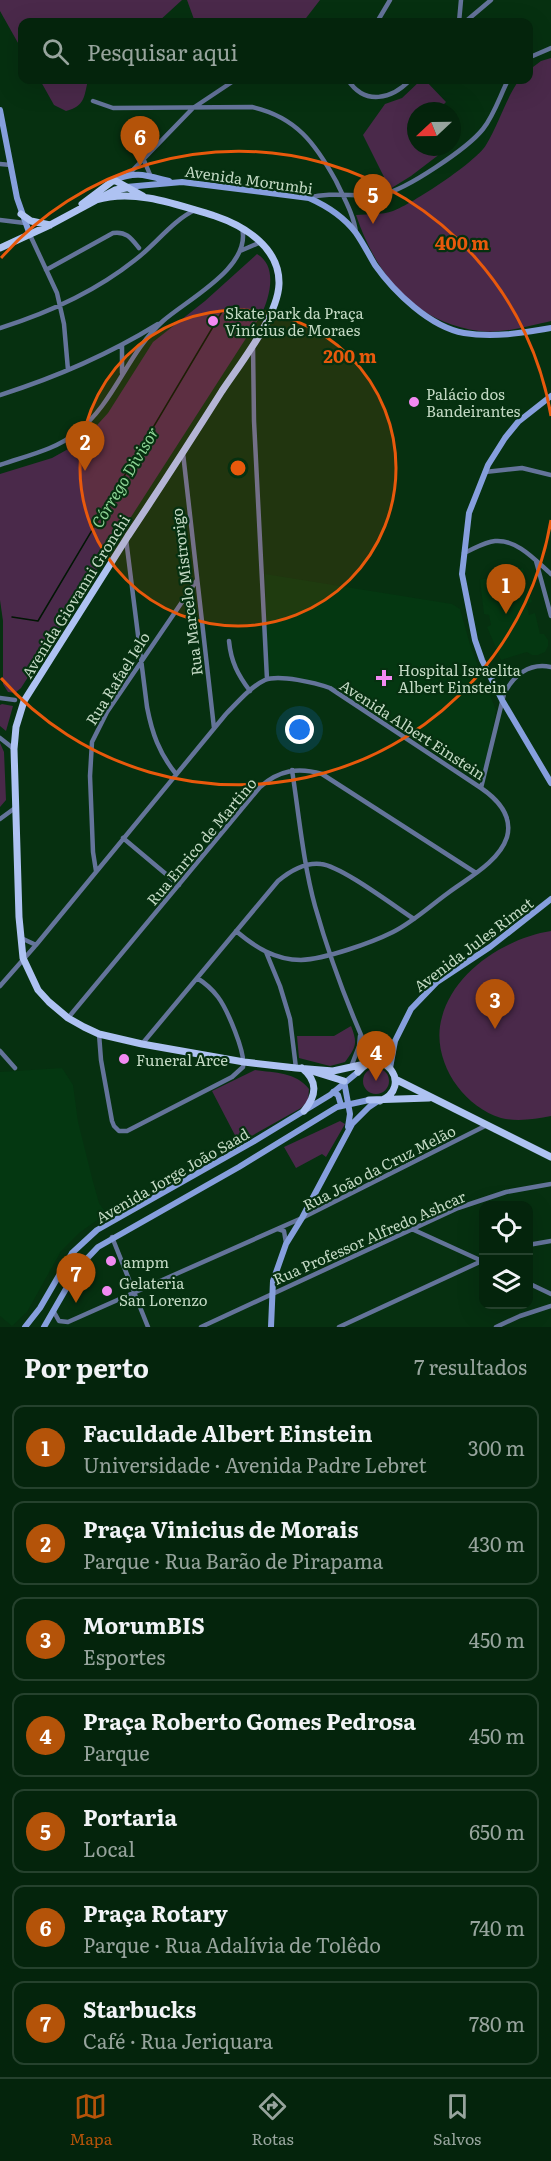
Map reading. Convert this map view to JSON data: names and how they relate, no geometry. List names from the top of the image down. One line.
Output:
{"streets":{"main road":["Avenida Morumbi","Avenida Giovanni Gronchi","Avenida Jules Rimet","Avenida Jorge João Saad"],"street":["Rua Marcelo Mistrorigo","Rua Rafael Ielo","Avenida Albert Einstein","Rua Enrico de Martino","Rua João da Cruz Melão","Rua Professor Alfredo Ashcar"]},"crossings":[["Avenida Morumbi","Avenida Giovanni Gronchi"],["Rua Marcelo Mistrorigo","Avenida Giovanni Gronchi"],["Rua Marcelo Mistrorigo","Rua Rafael Ielo"],["Avenida Giovanni Gronchi","Rua Enrico de Martino"],["Avenida Giovanni Gronchi","Avenida Jules Rimet"],["Avenida Giovanni Gronchi","Avenida Jorge João Saad"]],"water":["Córrego Divisor"],"places":{"other":["Skate park da Praça Vinícius de Moraes","Palácio dos Bandeirantes","Funeral Arce","ampm","Gelateria San Lorenzo"],"health":["Hospital Israelita Albert Einstein"]},"north":"left","page":{"search":"Pesquisar aqui","pins":["6","5","2","1","3","4","7"],"heading":["Por perto","7 resultados"],"list":[{"mark":"1","name":"Faculdade Albert Einstein","note":"Universidade · Avenida Padre Lebret","value":"300 m"},{"mark":"2","name":"Praça Vinicius de Morais","note":"Parque · Rua Barão de Pirapama","value":"430 m"},{"mark":"3","name":"MorumBIS","note":"Esportes","value":"450 m"},{"mark":"4","name":"Praça Roberto Gomes Pedrosa","note":"Parque","value":"450 m"},{"mark":"5","name":"Portaria","note":"Local","value":"650 m"},{"mark":"6","name":"Praça Rotary","note":"Parque · Rua Adalívia de Tolêdo","value":"740 m"},{"mark":"7","name":"Starbucks","note":"Café · Rua Jeriquara","value":"780 m"}],"nav":["Mapa","Rotas","Salvos"]},"rings":["400 m","200 m"]}
